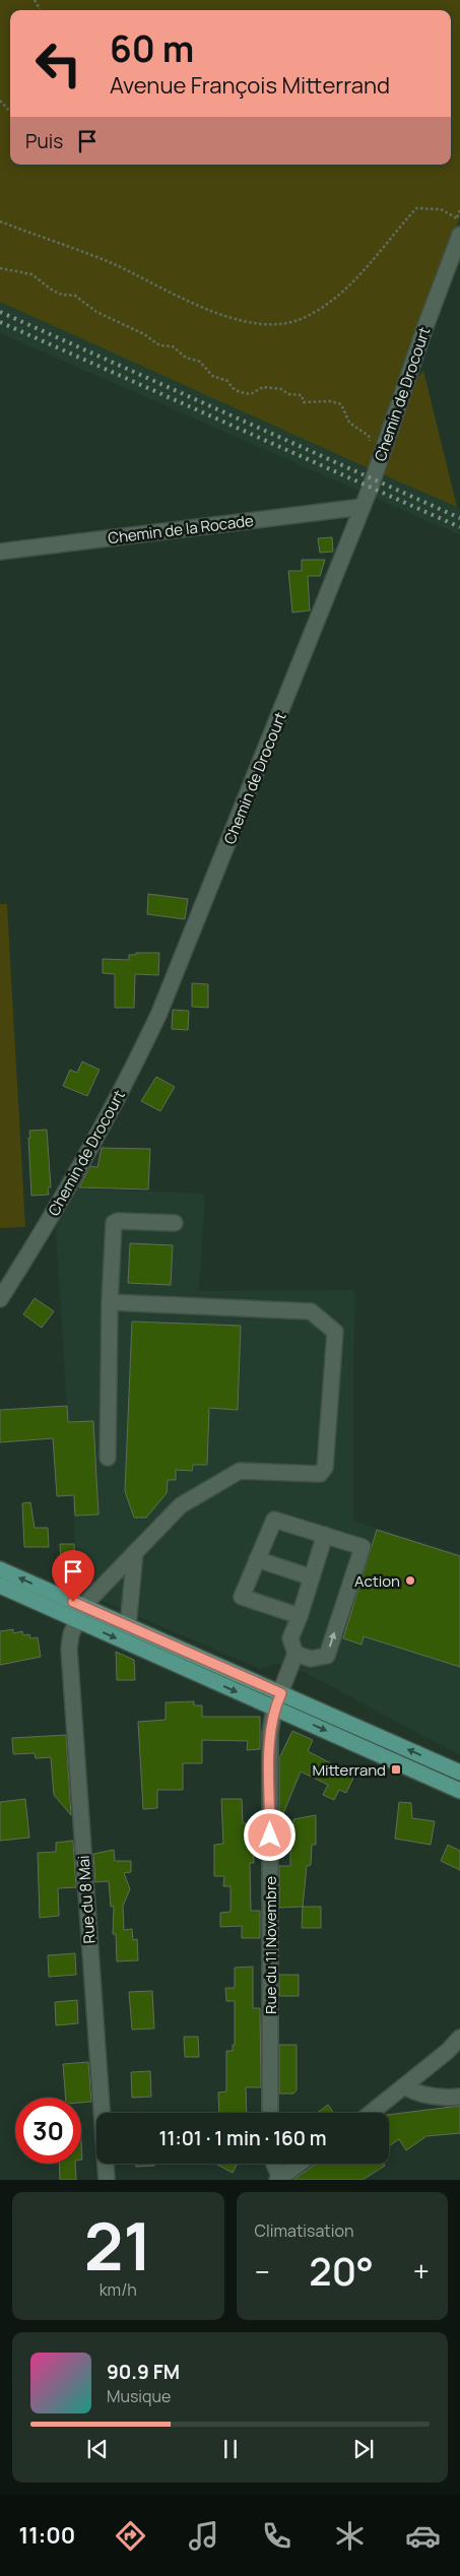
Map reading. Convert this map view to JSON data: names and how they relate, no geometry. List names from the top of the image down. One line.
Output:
{"streets":{"street":["Chemin de Drocourt","Chemin de la Rocade","Rue du 8 Mai","Rue du 11 Novembre"]},"crossings":[["Chemin de Drocourt","Chemin de la Rocade"]],"places":{"other":["Action"],"transit":["Mitterrand"]},"page":{"turn":["60 m","Avenue François Mitterrand"],"then":"Puis","limit":"30","trip":"11:01 · 1 min · 160 m","tile":[["21","km/h"],"Climatisation"],"heat":["−","20°","+"],"song":["90.9 FM","Musique"],"tabs":"11:00"}}
